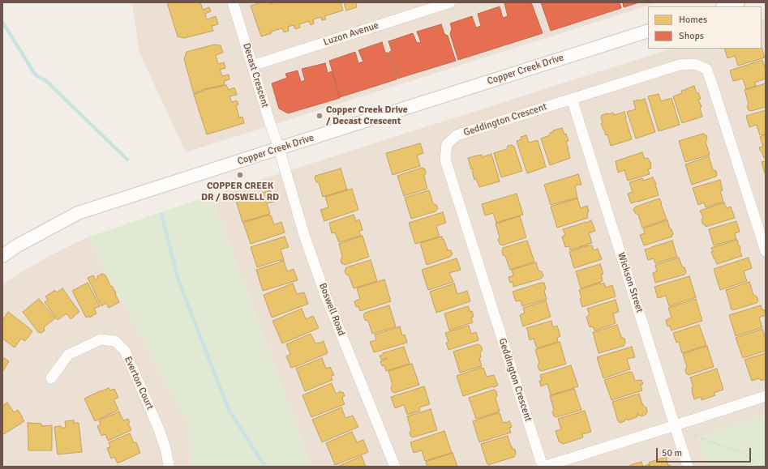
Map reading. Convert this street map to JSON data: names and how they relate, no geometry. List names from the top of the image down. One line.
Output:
{"streets":{"street":["Luzon Avenue","Copper Creek Drive","Decast Crescent","Geddington Crescent","Wickson Street","Boswell Road","Everton Court"]},"crossings":[["Luzon Avenue","Decast Crescent"],["Copper Creek Drive","Decast Crescent"],["Copper Creek Drive","Boswell Road"],["Decast Crescent","Boswell Road"],["Geddington Crescent","Wickson Street"]],"places":["Copper Creek Drive / Decast Crescent","COPPER CREEK DR / BOSWELL RD"],"legend":["Homes","Shops"],"scale_bar":"50 m"}
